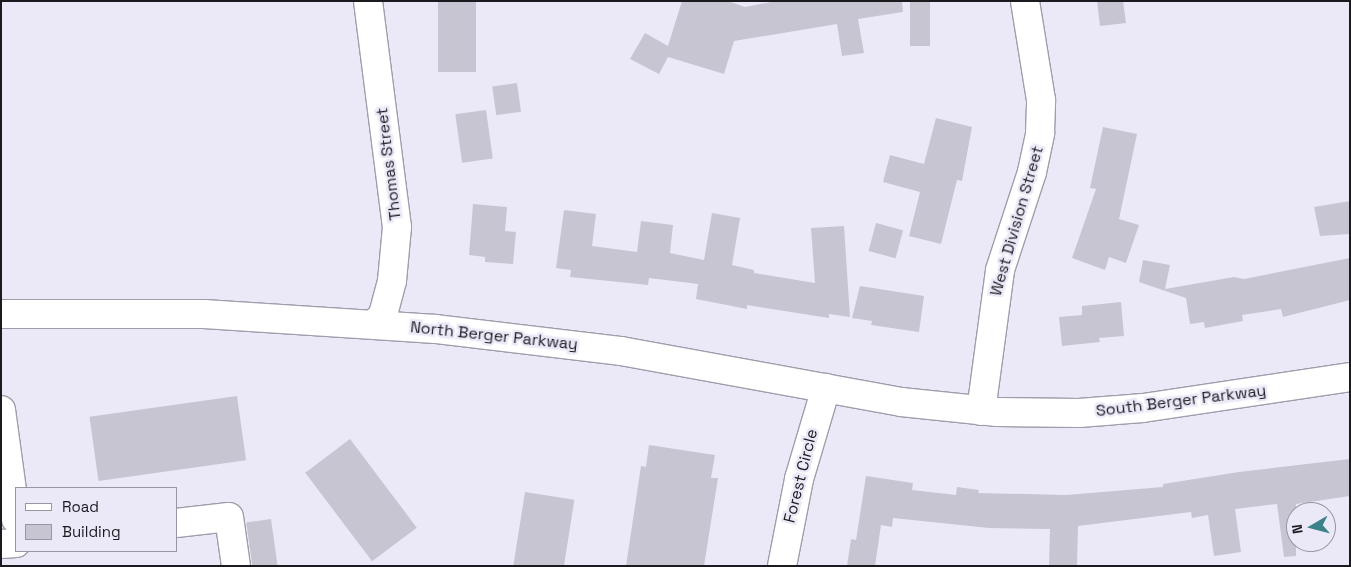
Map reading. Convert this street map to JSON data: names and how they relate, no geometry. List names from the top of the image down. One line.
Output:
{"streets":{"street":["Thomas Street","West Division Street","North Berger Parkway","South Berger Parkway","Forest Circle"]},"crossings":[["Thomas Street","North Berger Parkway"],["West Division Street","North Berger Parkway"],["West Division Street","South Berger Parkway"],["North Berger Parkway","South Berger Parkway"],["North Berger Parkway","Forest Circle"]],"legend":["Road","Building"],"north":"left"}
